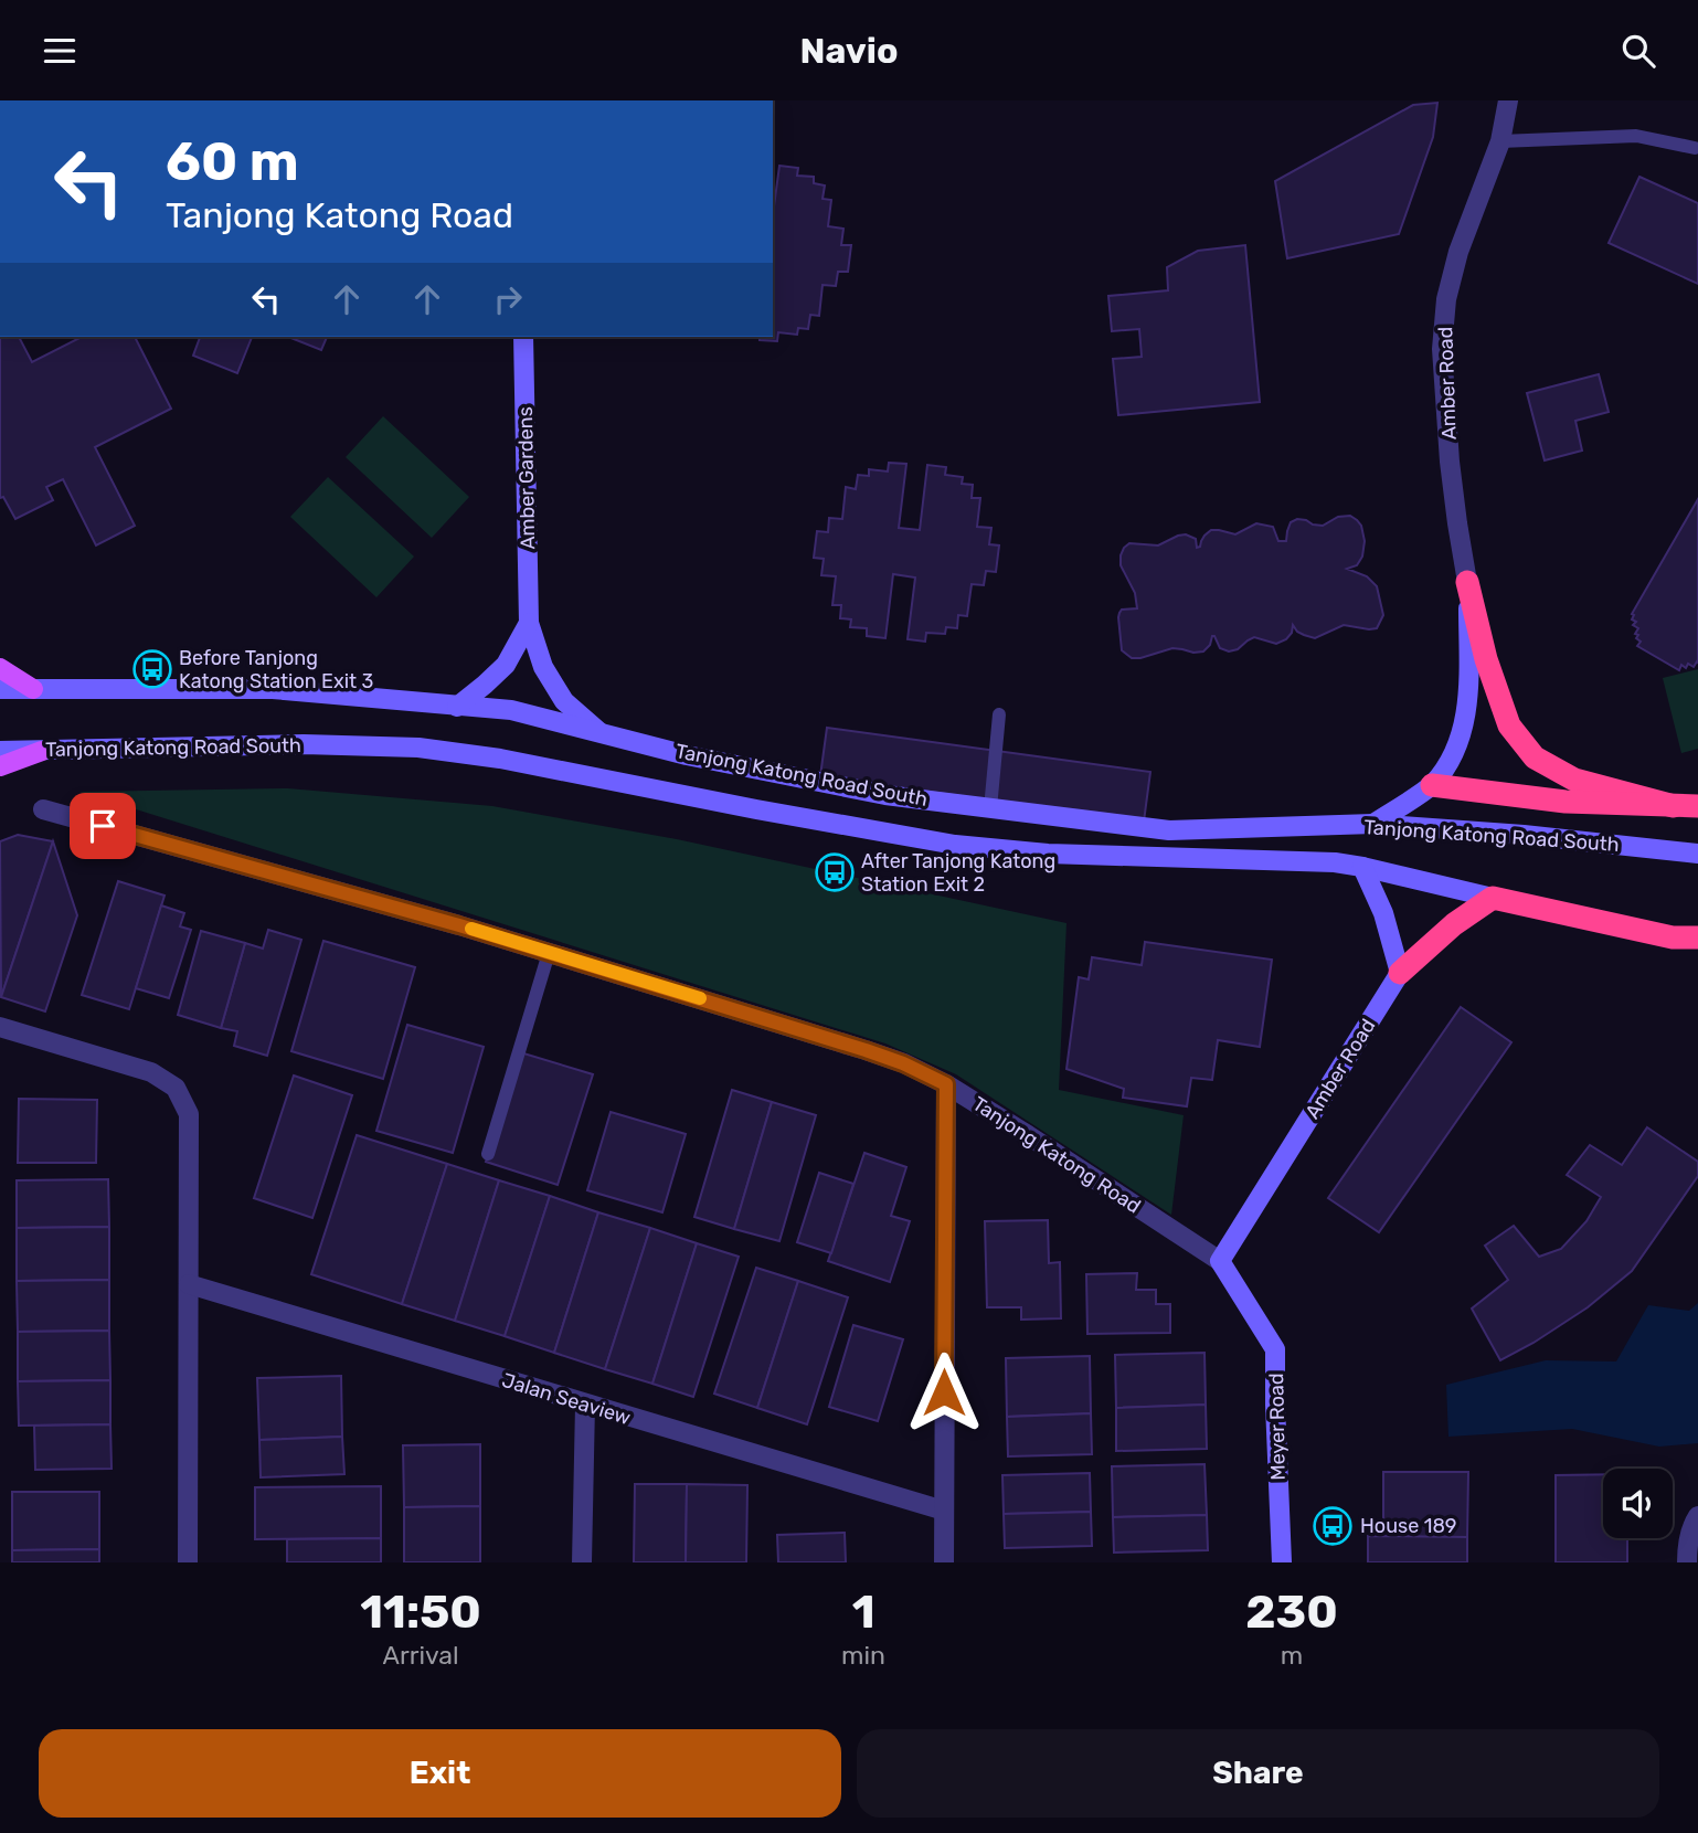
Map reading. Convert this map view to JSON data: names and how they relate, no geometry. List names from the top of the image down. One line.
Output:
{"streets":{"main road":["Amber Road","Amber Gardens","Tanjong Katong Road South","Meyer Road"],"street":["Tanjong Katong Road","Jalan Seaview"]},"crossings":[["Amber Road","Tanjong Katong Road"],["Amber Road","Meyer Road"],["Tanjong Katong Road","Meyer Road"]],"places":{"bus stop":["Before Tanjong Katong Station Exit 3","After Tanjong Katong Station Exit 2","House 189"]},"page":{"header":"Navio","turn":["60 m","Tanjong Katong Road"],"eta":["11:50","Arrival","1","min","230","m"],"buttons":["Exit","Share"]}}
